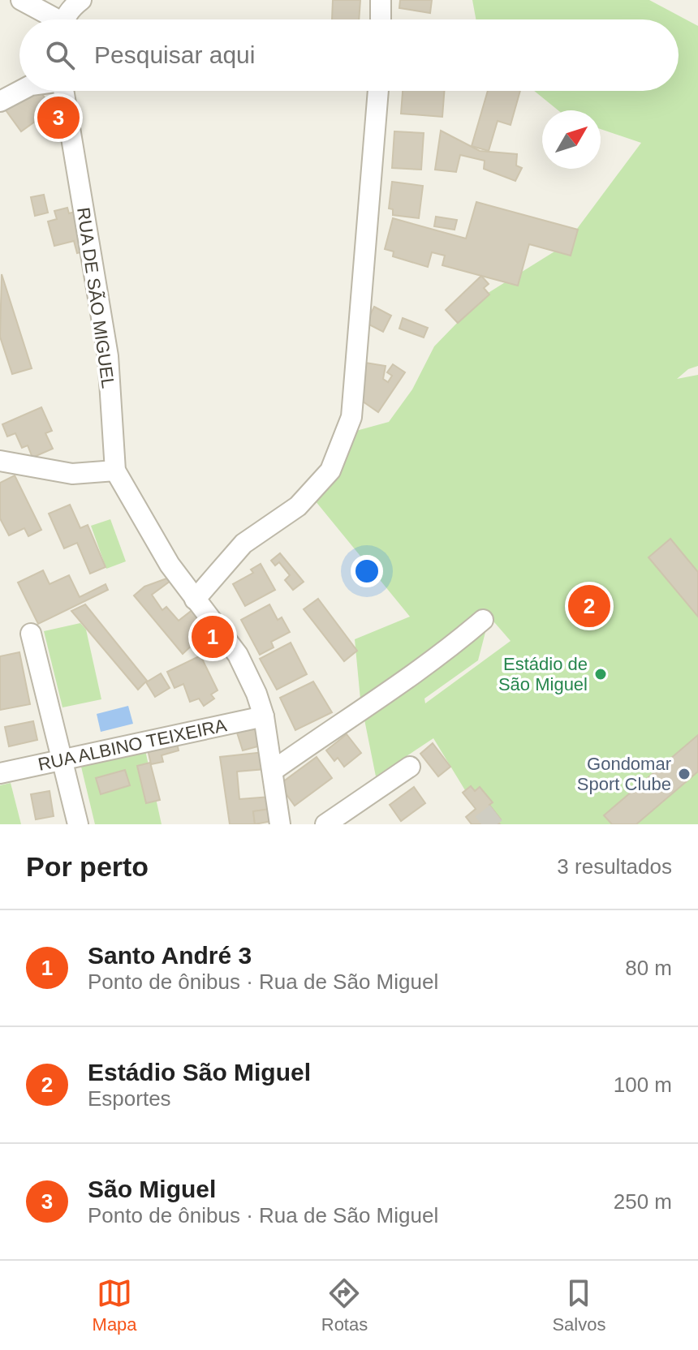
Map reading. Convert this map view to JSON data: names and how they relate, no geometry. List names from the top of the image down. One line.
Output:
{"streets":{"street":["RUA DE SÃO MIGUEL","RUA ALBINO TEIXEIRA"]},"crossings":[["RUA DE SÃO MIGUEL","RUA ALBINO TEIXEIRA"]],"places":["Estádio de São Miguel","Gondomar Sport Clube"],"north":"top right","page":{"search":"Pesquisar aqui","pins":["3","2","1"],"heading":["Por perto","3 resultados"],"list":[{"mark":"1","name":"Santo André 3","note":"Ponto de ônibus · Rua de São Miguel","value":"80 m"},{"mark":"2","name":"Estádio São Miguel","note":"Esportes","value":"100 m"},{"mark":"3","name":"São Miguel","note":"Ponto de ônibus · Rua de São Miguel","value":"250 m"}],"nav":["Mapa","Rotas","Salvos"]}}
